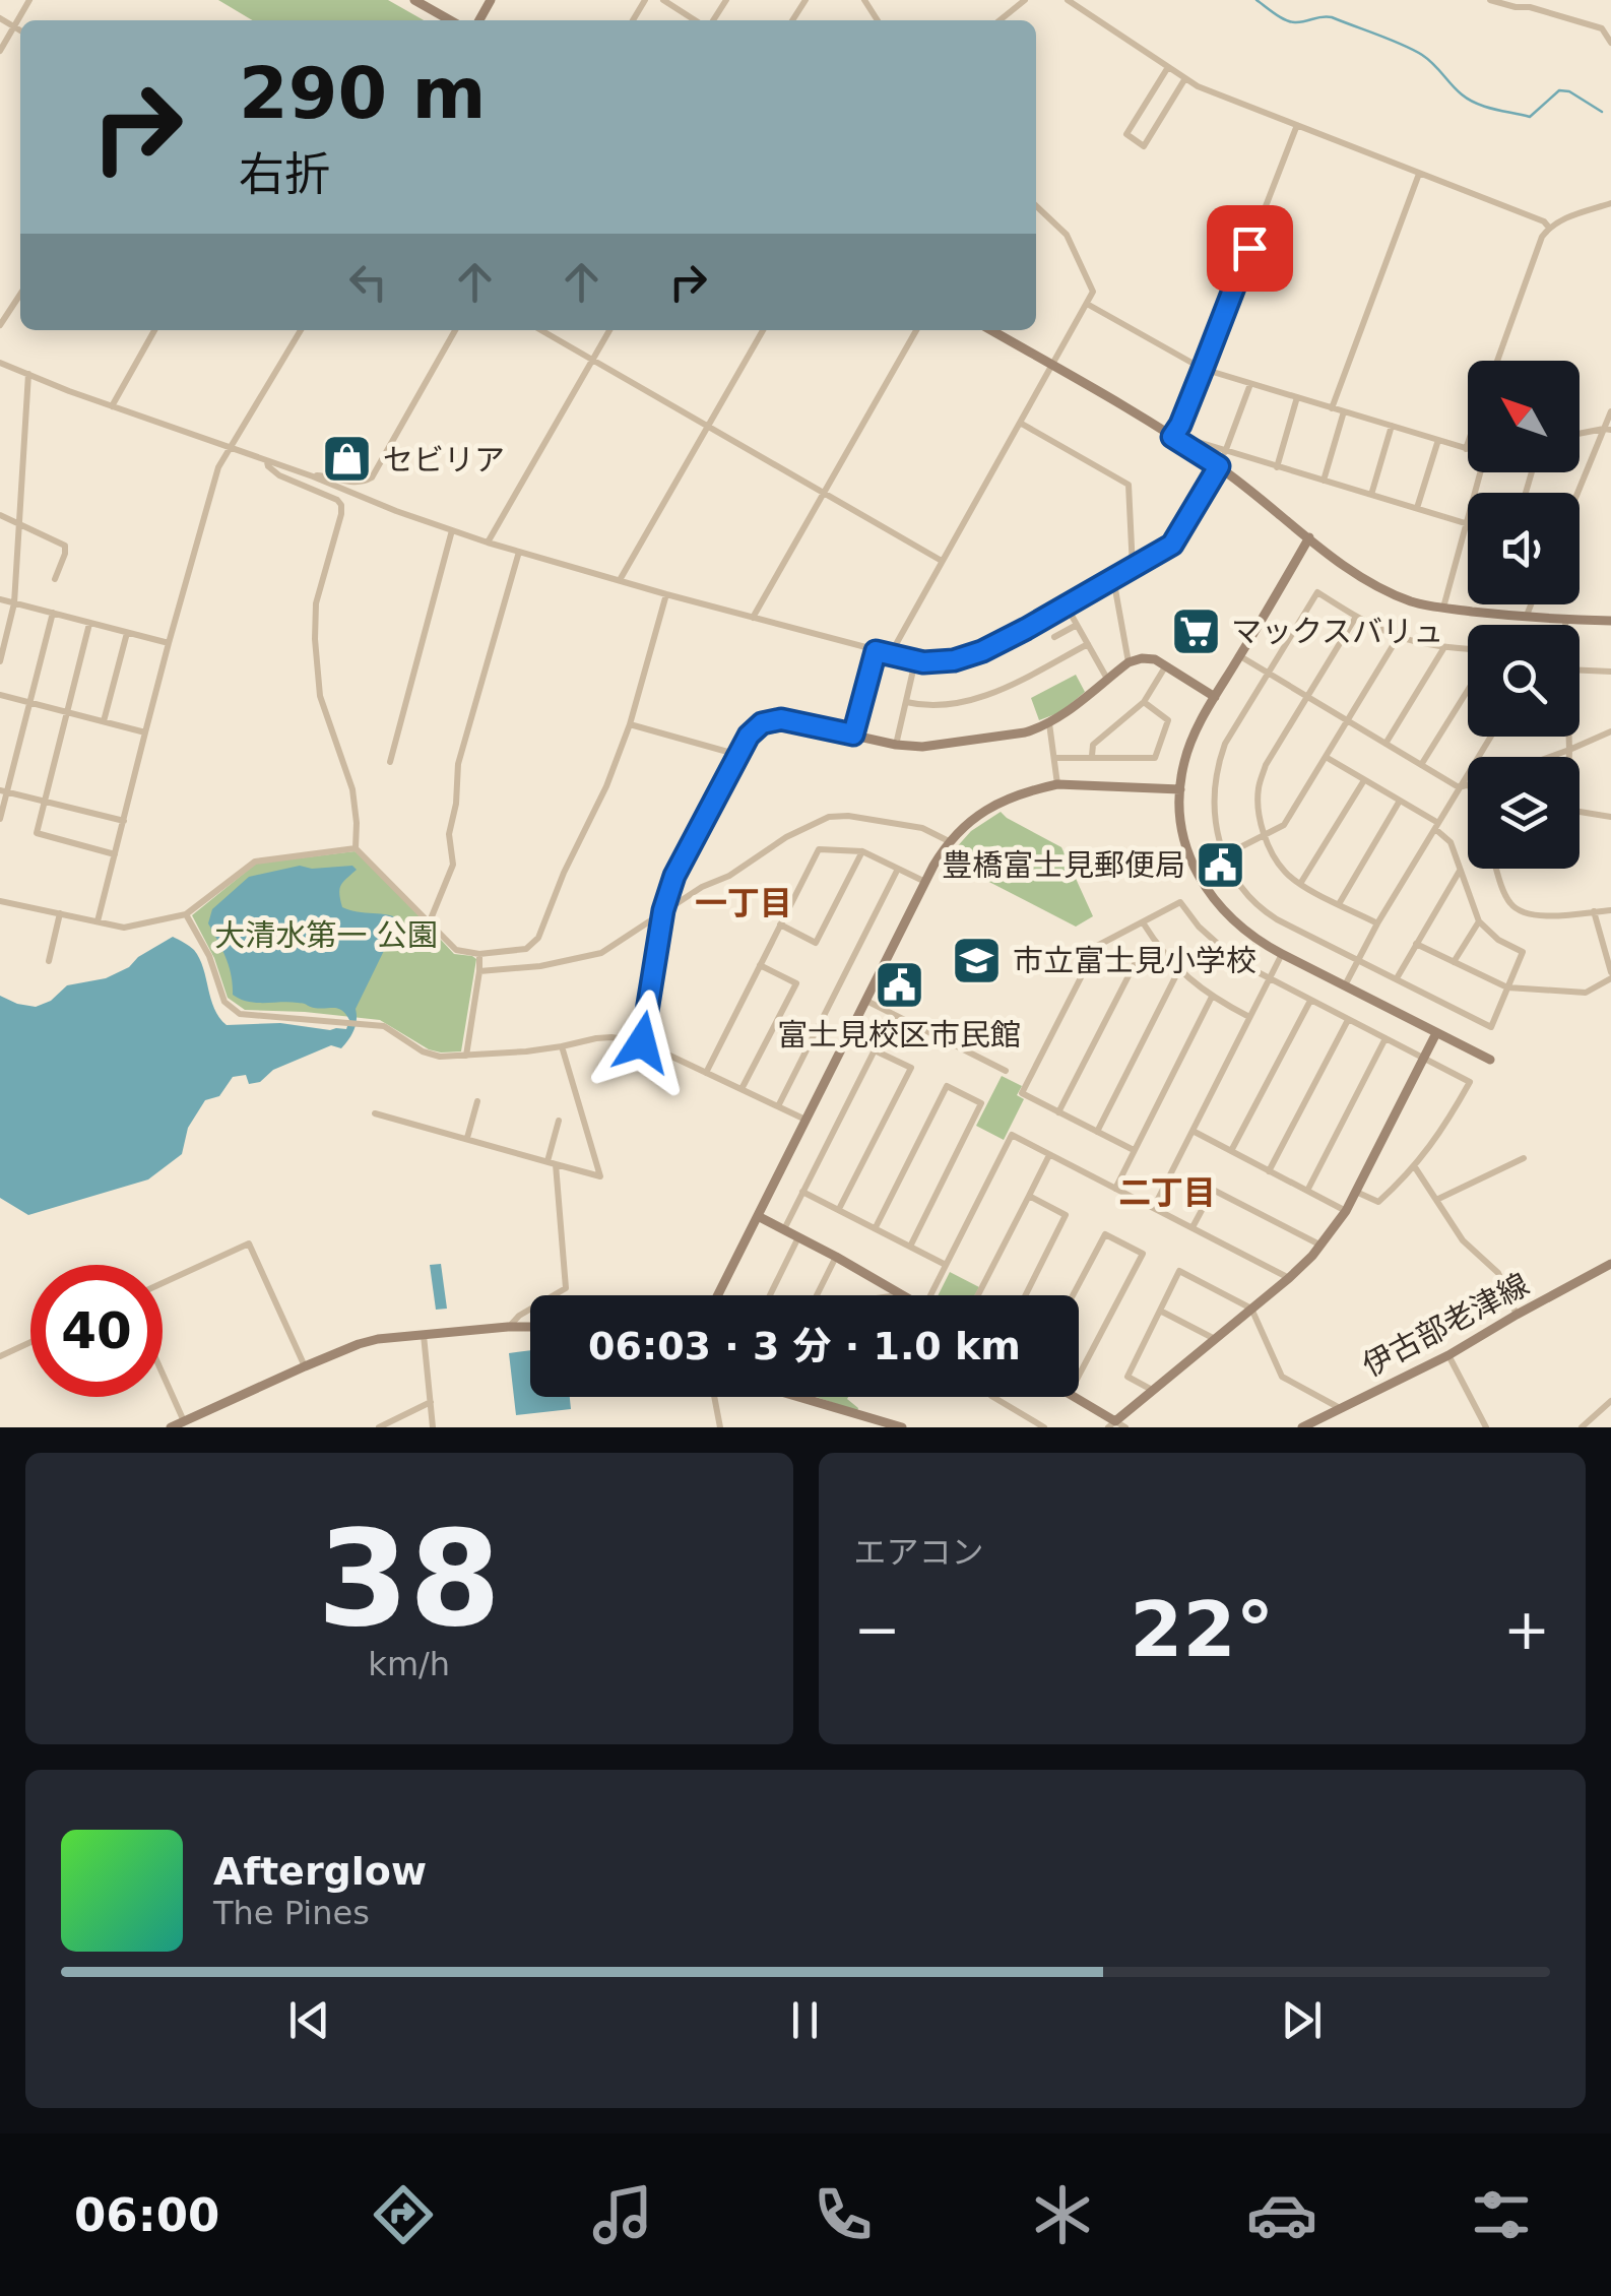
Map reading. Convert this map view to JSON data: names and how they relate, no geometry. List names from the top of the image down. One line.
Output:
{"streets":{"street":["伊古部老津線"]},"districts":["一丁目","二丁目"],"parks":["大清水第一 公園"],"places":{"shop":["セビリア"],"supermarket":["マックスバリュ"],"public building":["豊橋富士見郵便局","富士見校区市民館"],"school or university":["市立富士見小学校"]},"north":"top left","page":{"turn":["290 m","右折"],"limit":"40","trip":"06:03 · 3 分 · 1.0 km","tile":[["38","km/h"],"エアコン"],"heat":["−","22°","+"],"song":["Afterglow","The Pines"],"tabs":"06:00"}}
